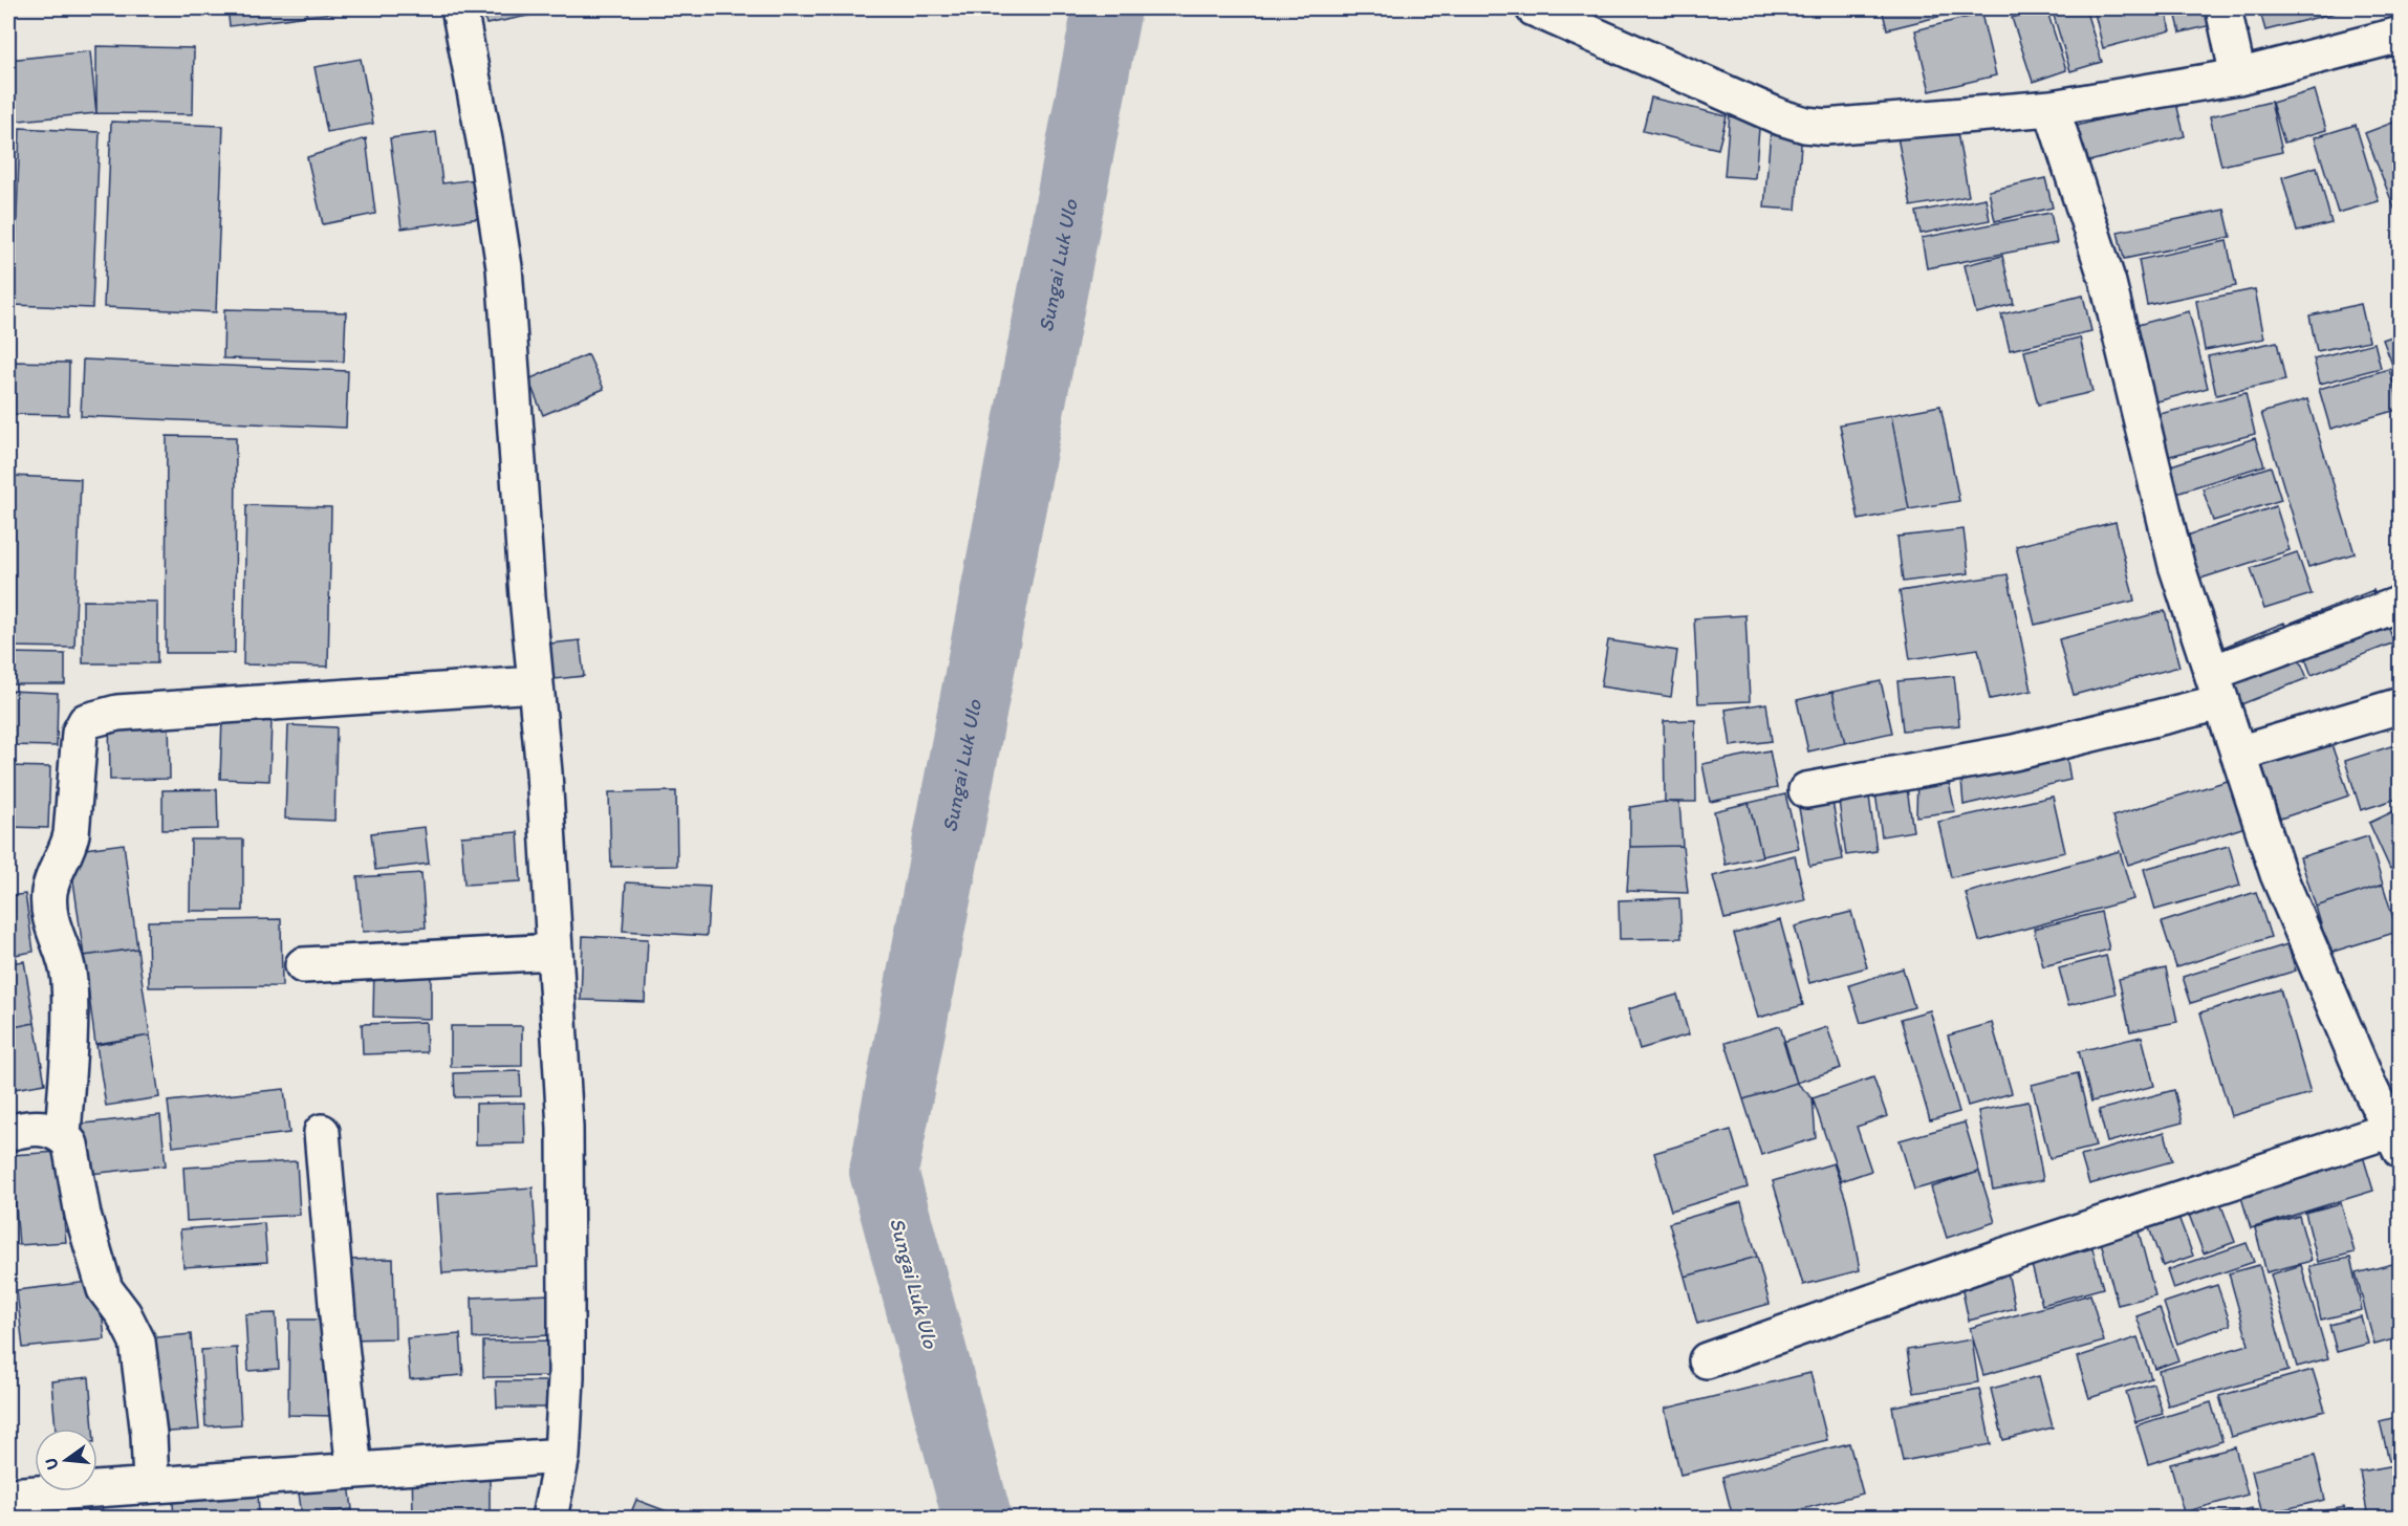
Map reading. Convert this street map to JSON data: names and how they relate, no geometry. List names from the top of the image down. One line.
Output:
{"water":["Sungai Luk Ulo"],"north":"left"}
